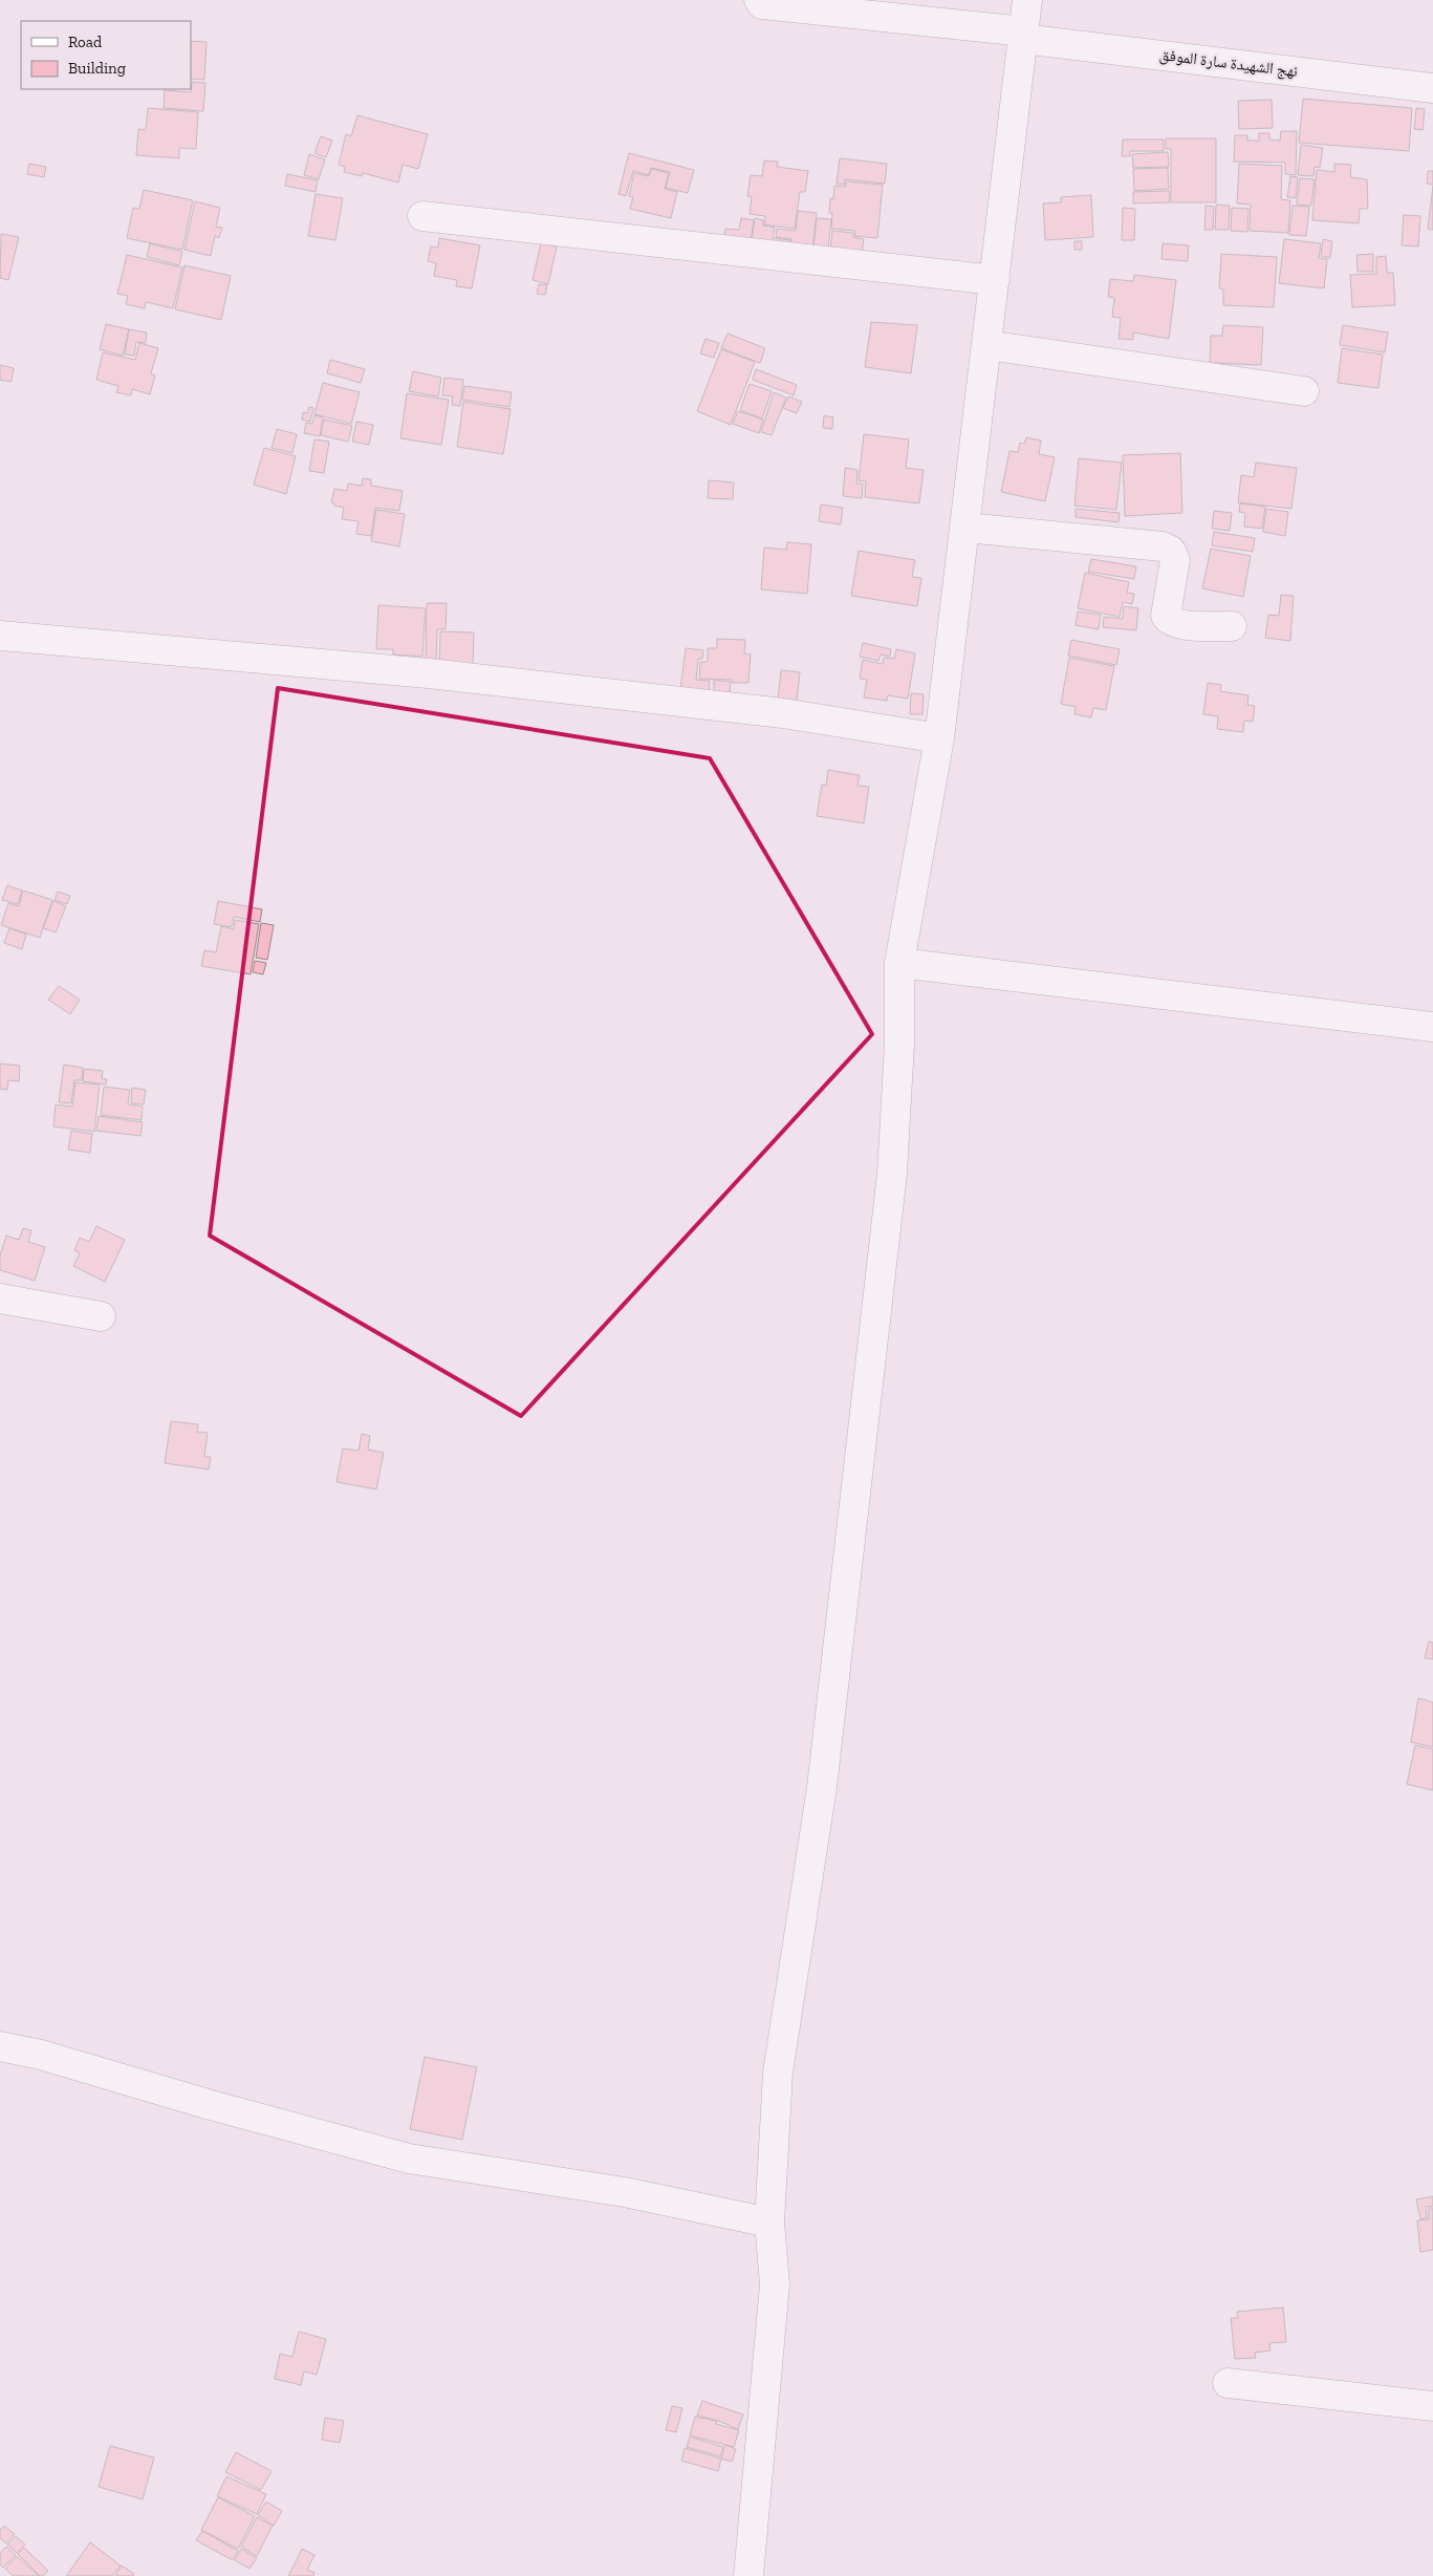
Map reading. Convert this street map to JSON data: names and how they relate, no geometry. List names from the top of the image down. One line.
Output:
{"streets":{"street":["نهج الشهيدة سارة الموفق"]},"legend":["Road","Building"]}
